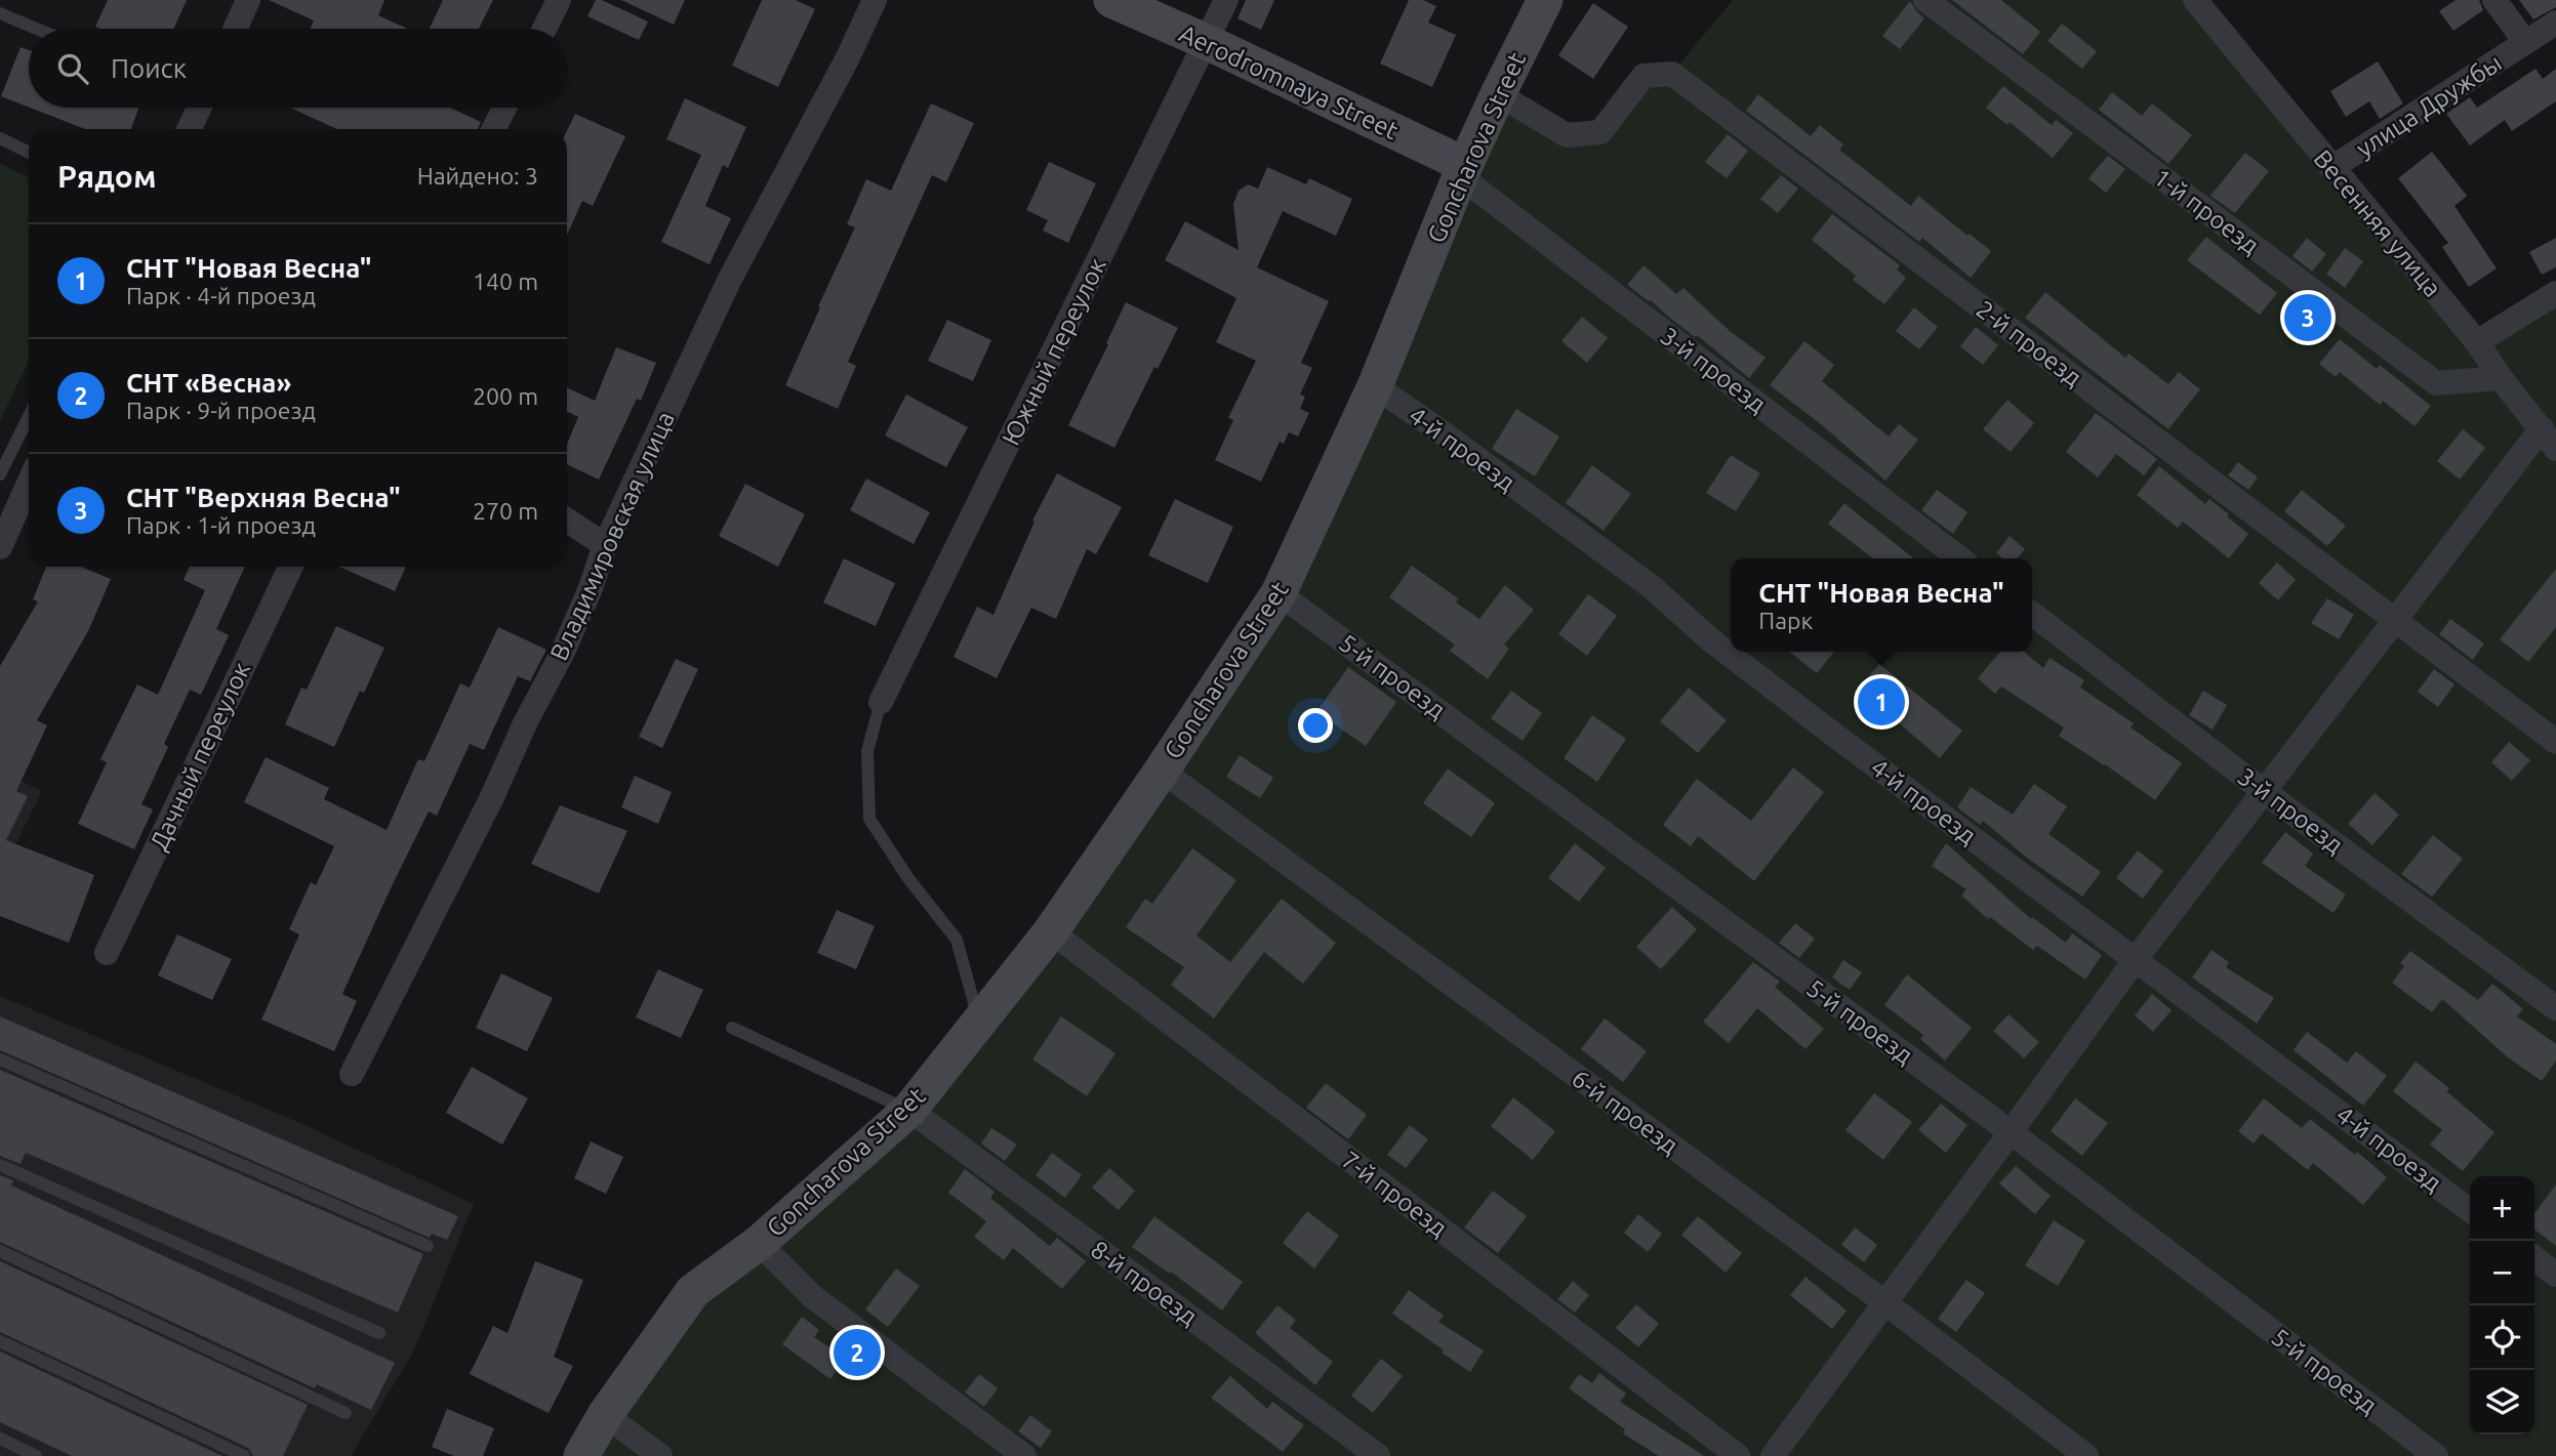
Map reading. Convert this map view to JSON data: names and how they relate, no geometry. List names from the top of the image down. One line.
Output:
{"streets":{"street":["Aerodromnaya Street","улица Дружбы","Goncharova Street","1-й проезд","Весенняя улица","2-й проезд","Южный переулок","3-й проезд","4-й проезд","Владимировская улица","5-й проезд","Дачный переулок","6-й проезд","7-й проезд","8-й проезд"]},"crossings":[["Aerodromnaya Street","Goncharova Street"],["Aerodromnaya Street","Южный переулок"],["Aerodromnaya Street","3-й проезд"],["улица Дружбы","Весенняя улица"],["Goncharova Street","2-й проезд"],["Goncharova Street","3-й проезд"],["Goncharova Street","4-й проезд"],["Goncharova Street","5-й проезд"],["Goncharova Street","6-й проезд"],["Goncharova Street","7-й проезд"],["Goncharova Street","8-й проезд"],["1-й проезд","Весенняя улица"]],"page":{"search":"Поиск","heading":["Рядом","Найдено: 3"],"list":[{"mark":"1","name":"СНТ \"Новая Весна\"","note":"Парк · 4-й проезд","value":"140 m"},{"mark":"2","name":"СНТ «Весна»","note":"Парк · 9-й проезд","value":"200 m"},{"mark":"3","name":"СНТ \"Верхняя Весна\"","note":"Парк · 1-й проезд","value":"270 m"}],"pins":["3","1","2"],"popup":["СНТ \"Новая Весна\"","Парк"],"map_buttons":["+","−"]}}
